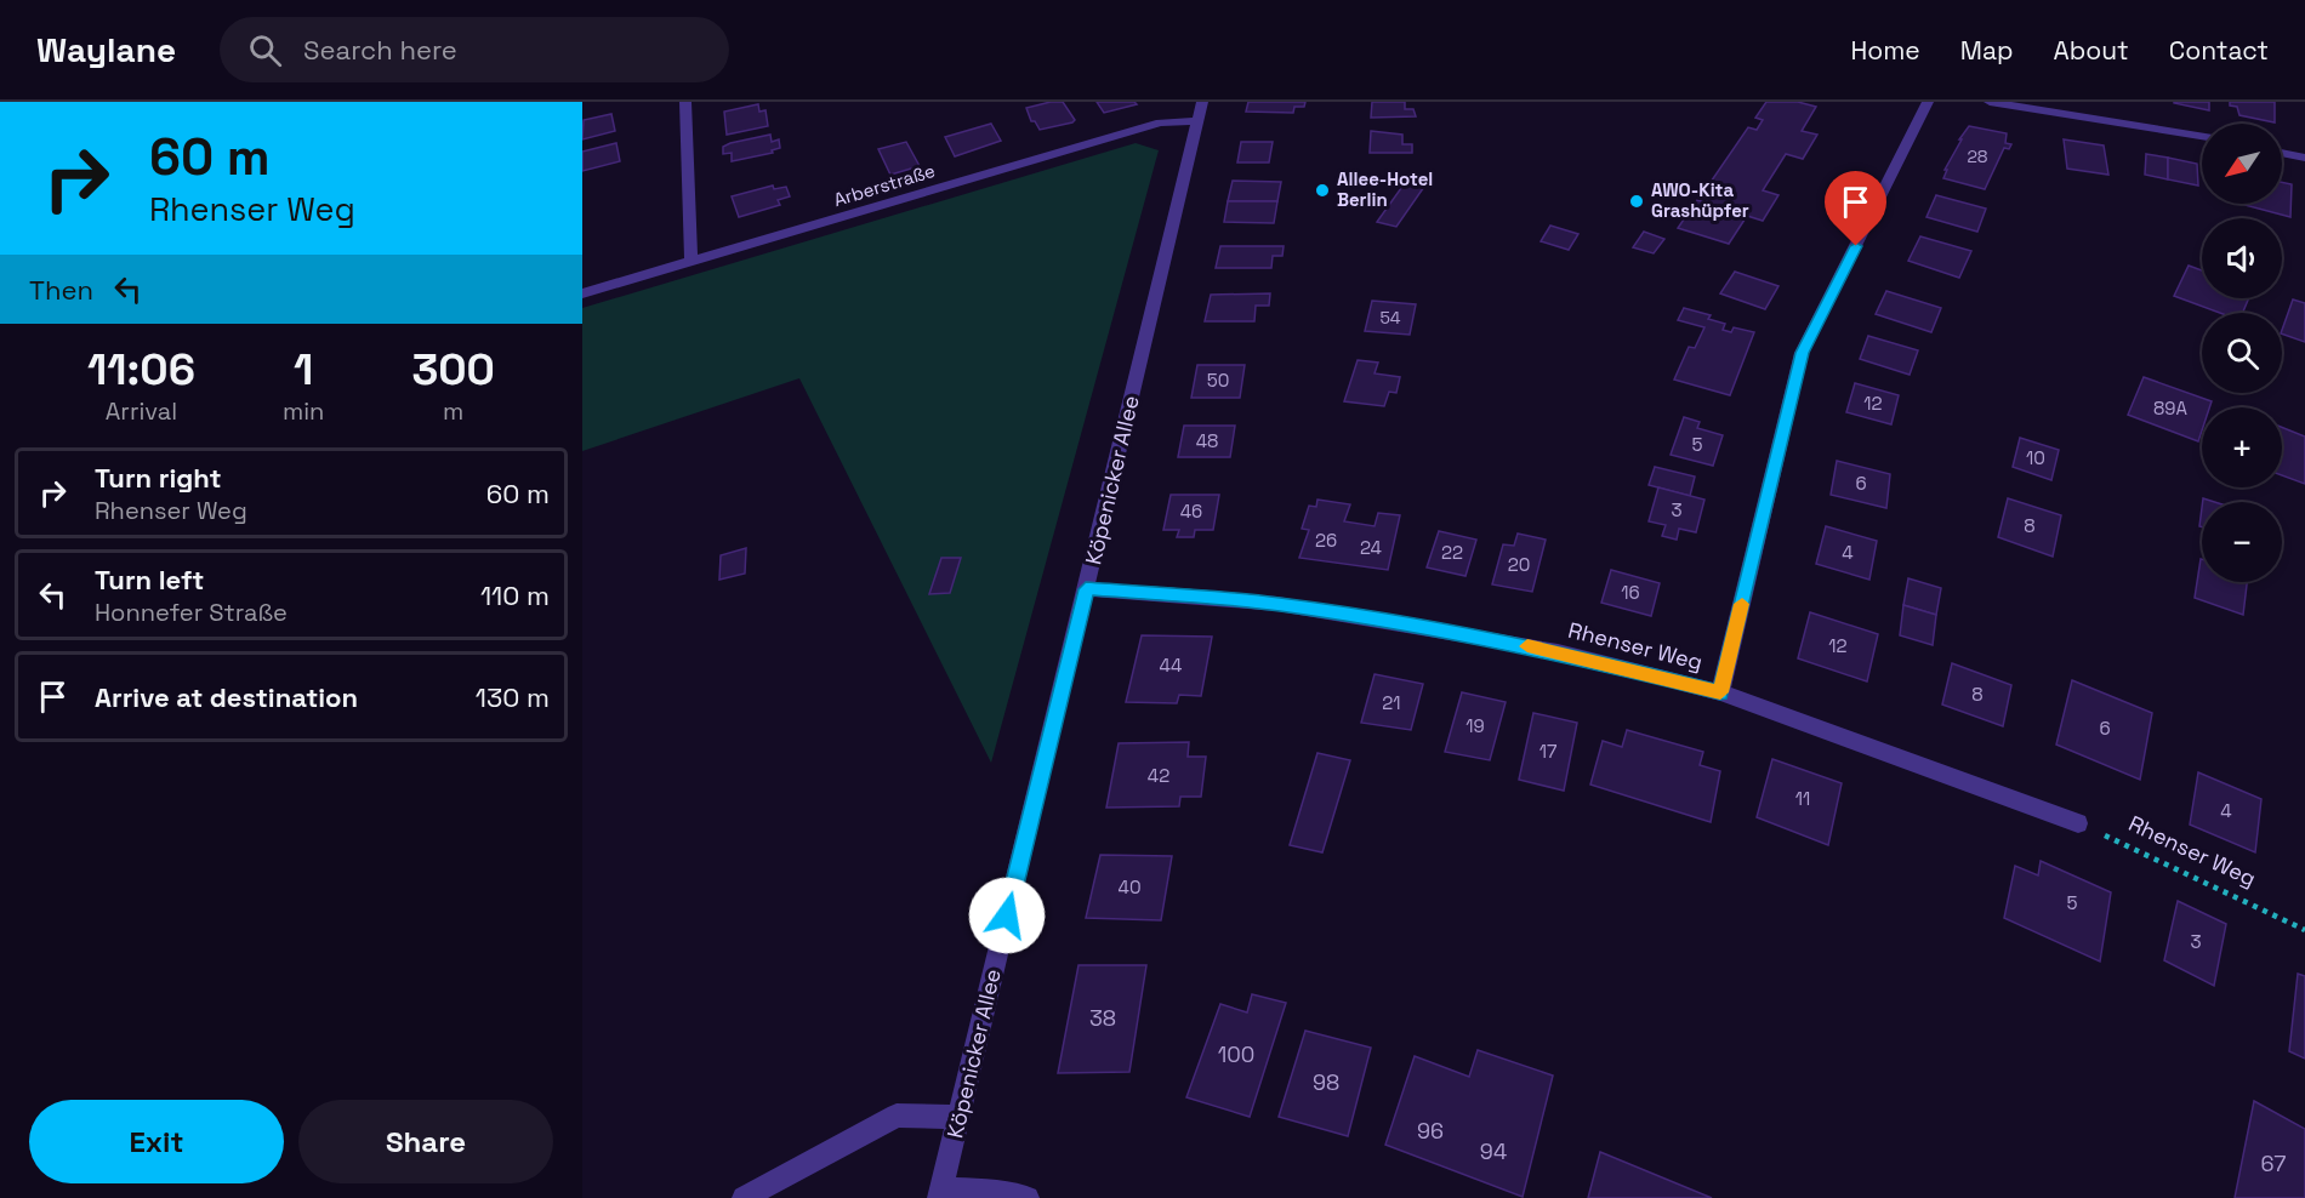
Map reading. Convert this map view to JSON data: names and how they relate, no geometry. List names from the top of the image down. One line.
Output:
{"streets":{"street":["Arberstraße","Köpenicker Allee","Rhenser Weg"]},"crossings":[["Arberstraße","Köpenicker Allee"],["Köpenicker Allee","Rhenser Weg"]],"places":["Allee-Hotel Berlin","AWO-Kita Grashüpfer"],"house_numbers":["28","54","50","12","89A","48","5","10","6","3","46","8","26","24","22","4","20","16","12","44","8","21","19","6","17","42","11","4","40","5","3","38","100","98","96","94","67"],"north":"bottom left","page":{"header":"Waylane","search":"Search here","nav":["Home","Map","About","Contact"],"turn":["60 m","Rhenser Weg"],"map_buttons":["+","−"],"then":"Then","eta":["11:06","Arrival","1","min","300","m"],"list":[{"name":"Turn right","note":"Rhenser Weg","value":"60 m"},{"name":"Turn left","note":"Honnefer Straße","value":"110 m"},{"name":"Arrive at destination","value":"130 m"}],"buttons":["Exit","Share"]}}
